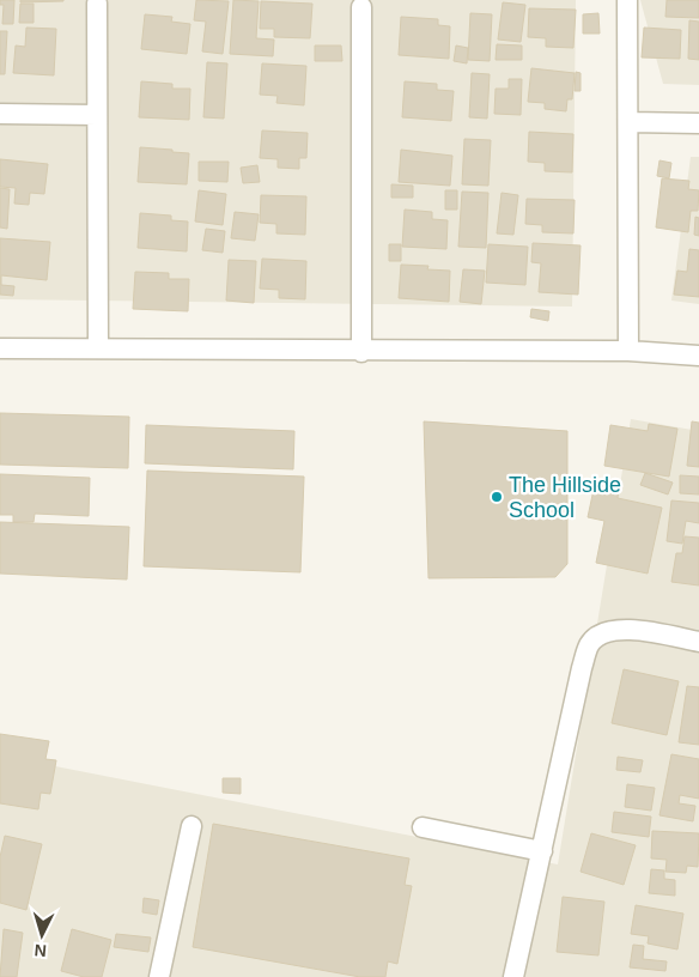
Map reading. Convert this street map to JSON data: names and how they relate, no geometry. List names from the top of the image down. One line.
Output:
{"places":["The Hillside School"],"north":"bottom"}
